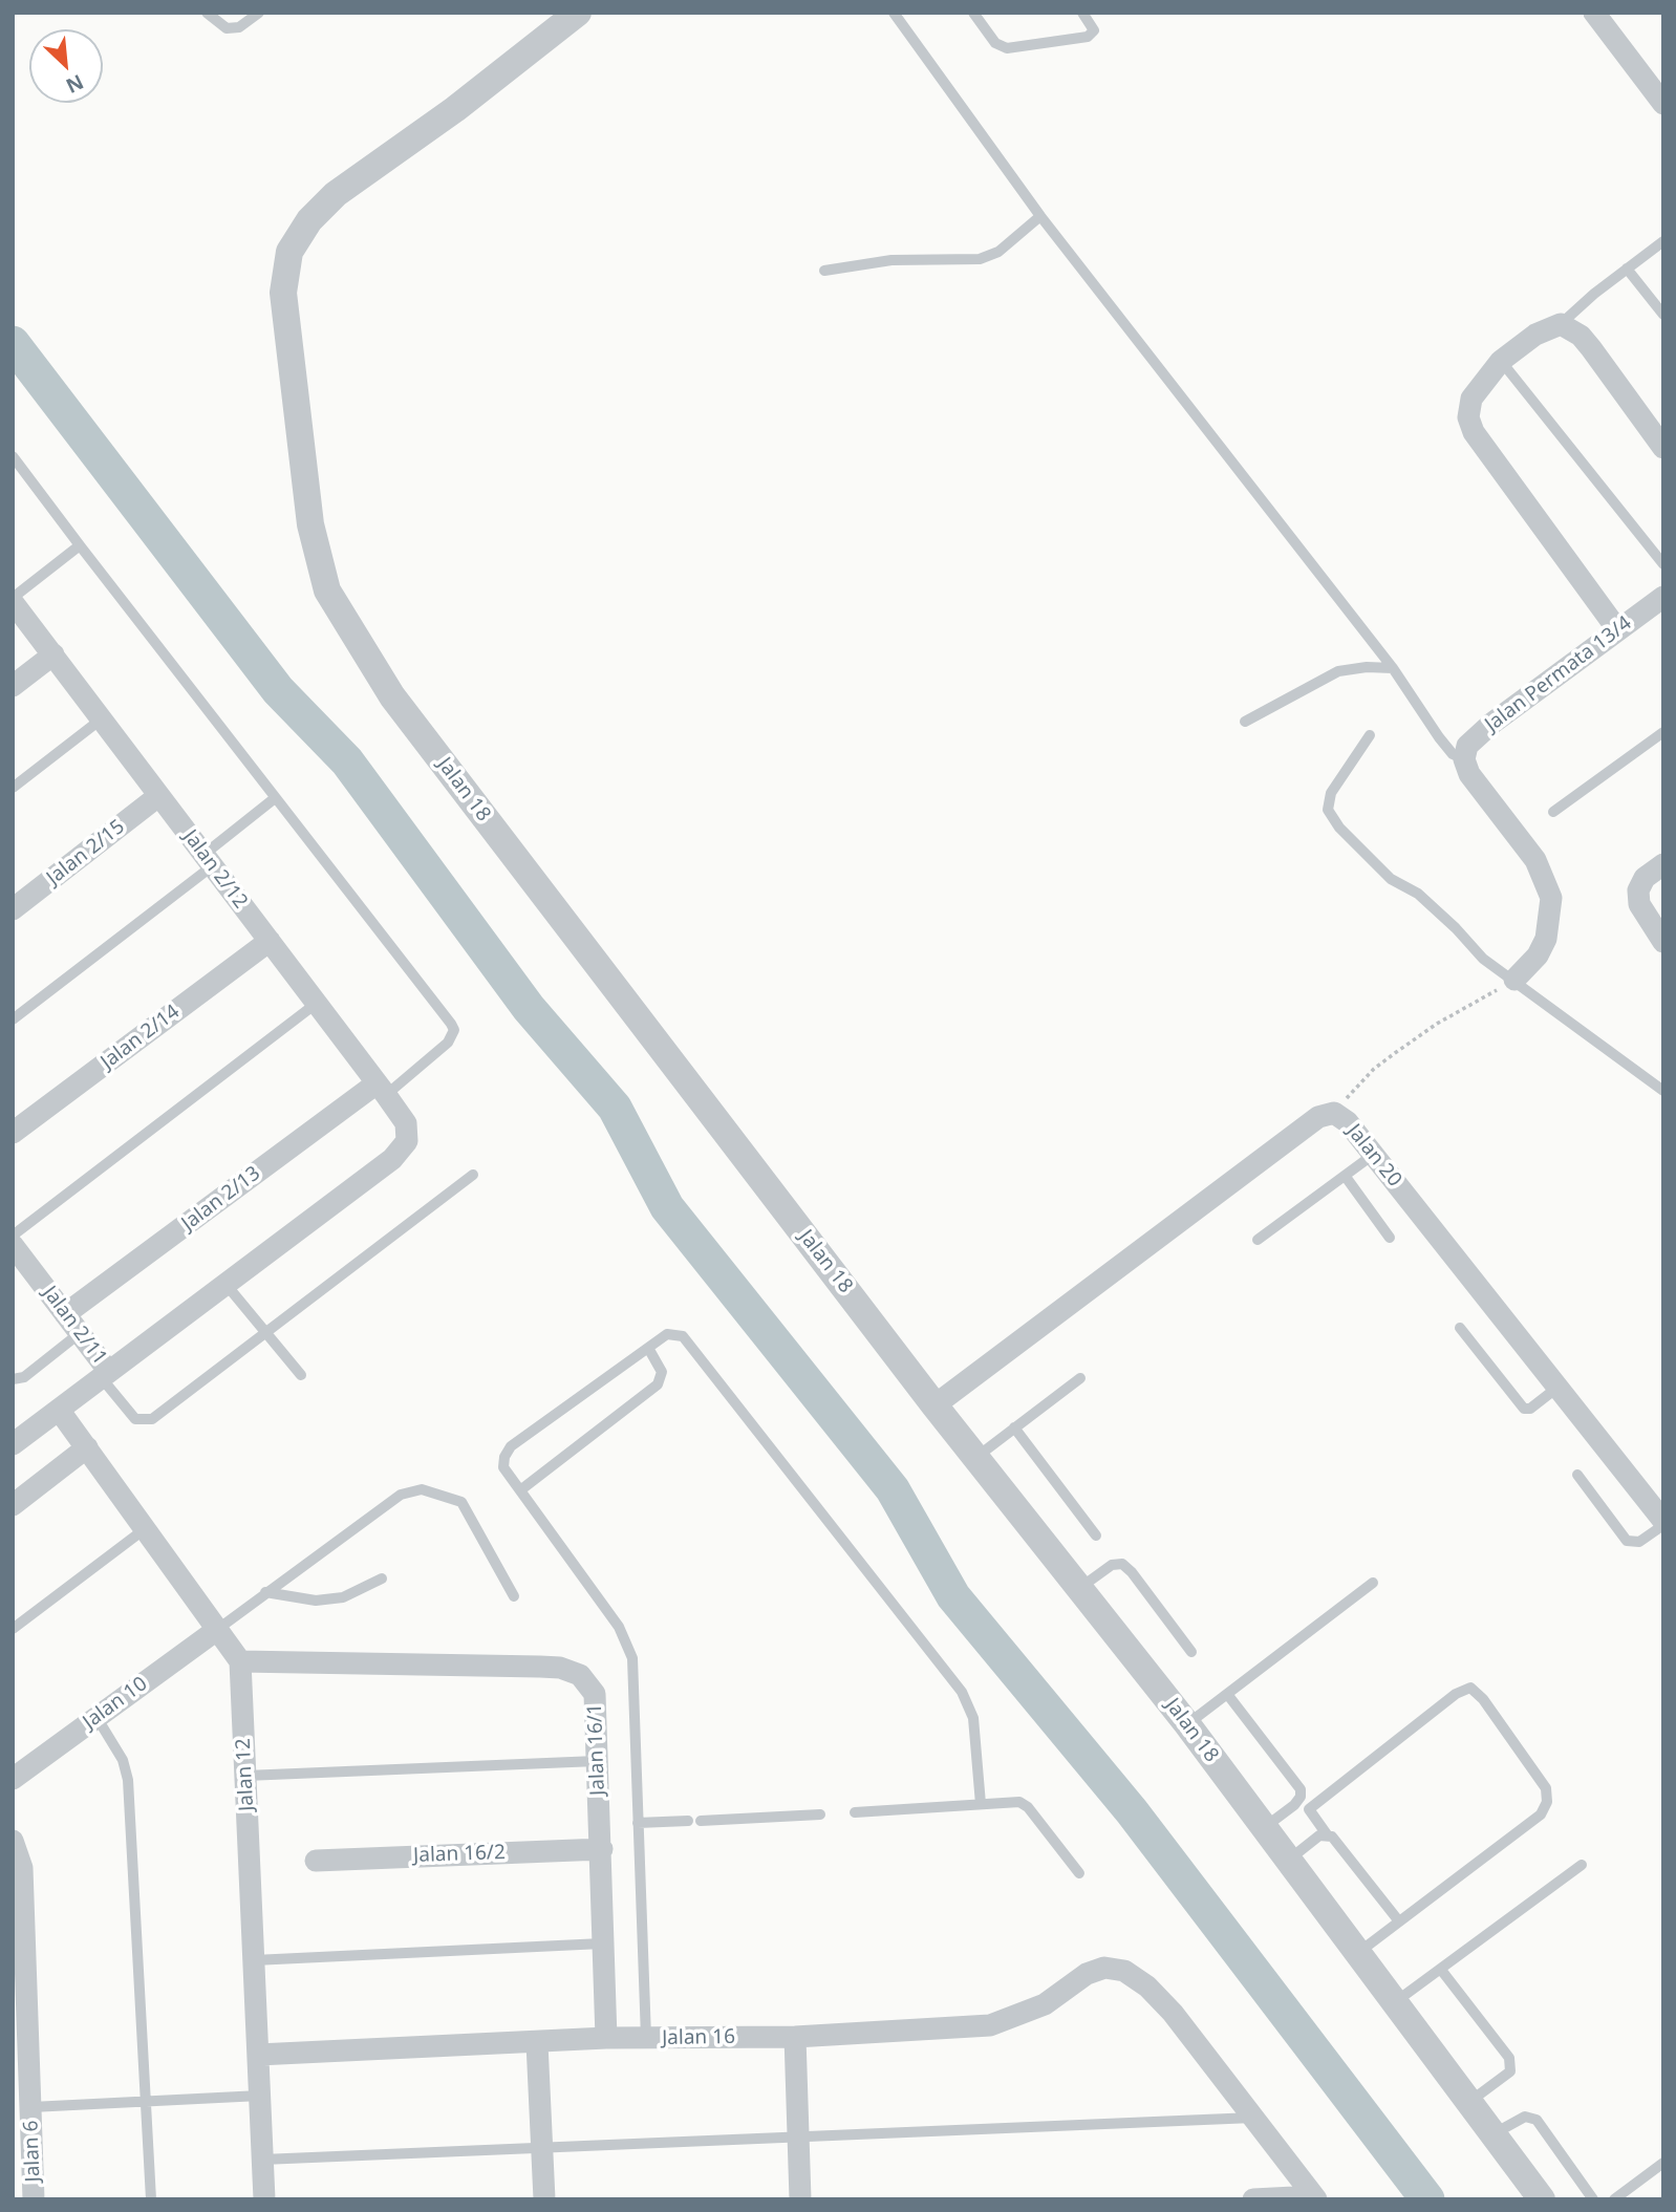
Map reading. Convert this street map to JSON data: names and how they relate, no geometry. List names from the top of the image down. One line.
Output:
{"streets":{"street":["Jalan Permata 13/4","Jalan 18","Jalan 2/15","Jalan 2/12","Jalan 2/14","Jalan 20","Jalan 2/13","Jalan 2/11","Jalan 10","Jalan 16/1","Jalan 12","Jalan 16/2","Jalan 16","Jalan 6"]},"crossings":[["Jalan 18","Jalan 20"],["Jalan 2/15","Jalan 2/12"],["Jalan 2/12","Jalan 2/14"],["Jalan 2/12","Jalan 2/13"],["Jalan 2/13","Jalan 2/11"],["Jalan 16/1","Jalan 12"],["Jalan 16/1","Jalan 16/2"],["Jalan 16/1","Jalan 16"],["Jalan 12","Jalan 16"]],"north":"bottom right"}
